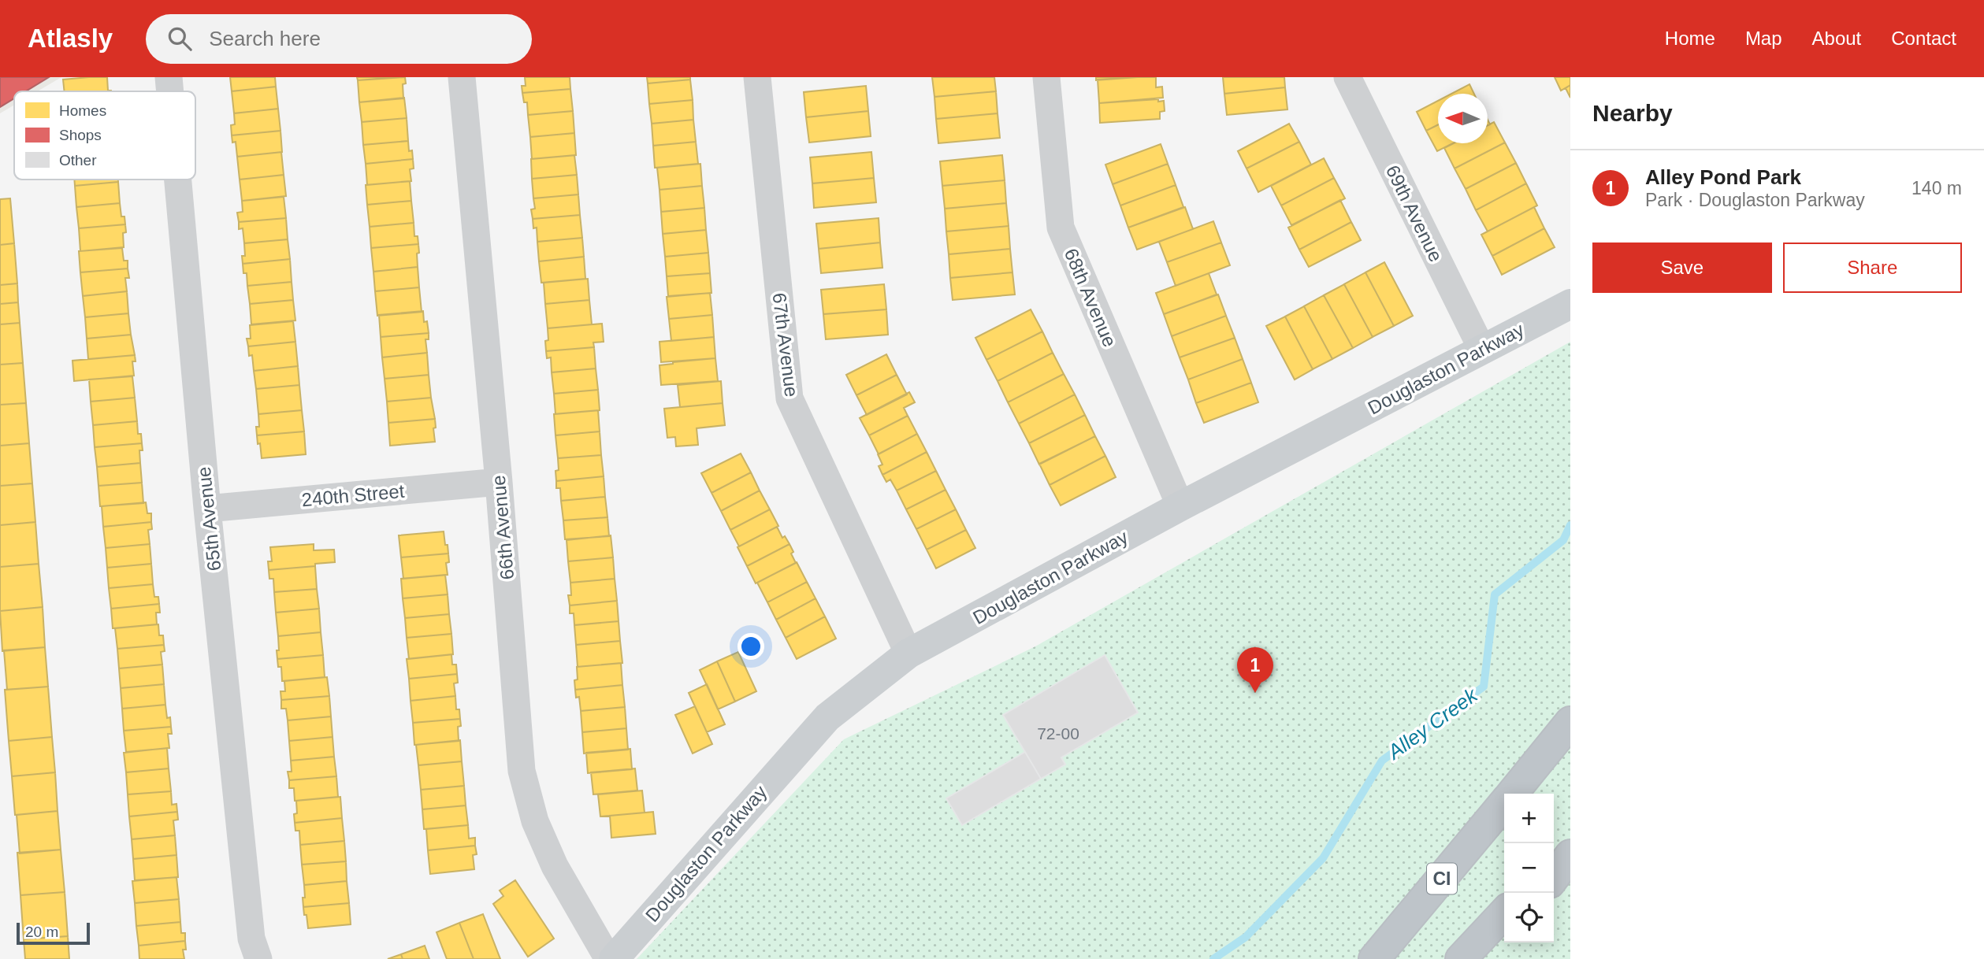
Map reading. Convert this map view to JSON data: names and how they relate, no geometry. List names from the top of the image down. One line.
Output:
{"streets":{"highway":["CI"],"main road":["Douglaston Parkway"],"street":["69th Avenue","68th Avenue","67th Avenue","240th Street","65th Avenue","66th Avenue"]},"crossings":[["69th Avenue","Douglaston Parkway"],["68th Avenue","Douglaston Parkway"],["67th Avenue","Douglaston Parkway"],["240th Street","65th Avenue"],["240th Street","66th Avenue"]],"water":["Alley Creek"],"house_numbers":["72-00"],"legend":["Homes","Shops","Other"],"scale_bar":"20 m","north":"left","page":{"header":"Atlasly","search":"Search here","nav":["Home","Map","About","Contact"],"heading":"Nearby","list":[{"mark":"1","name":"Alley Pond Park","note":"Park · Douglaston Parkway","value":"140 m"}],"buttons":["Save","Share"],"pins":"1","map_buttons":["+","−"],"scale":"20 m"}}
